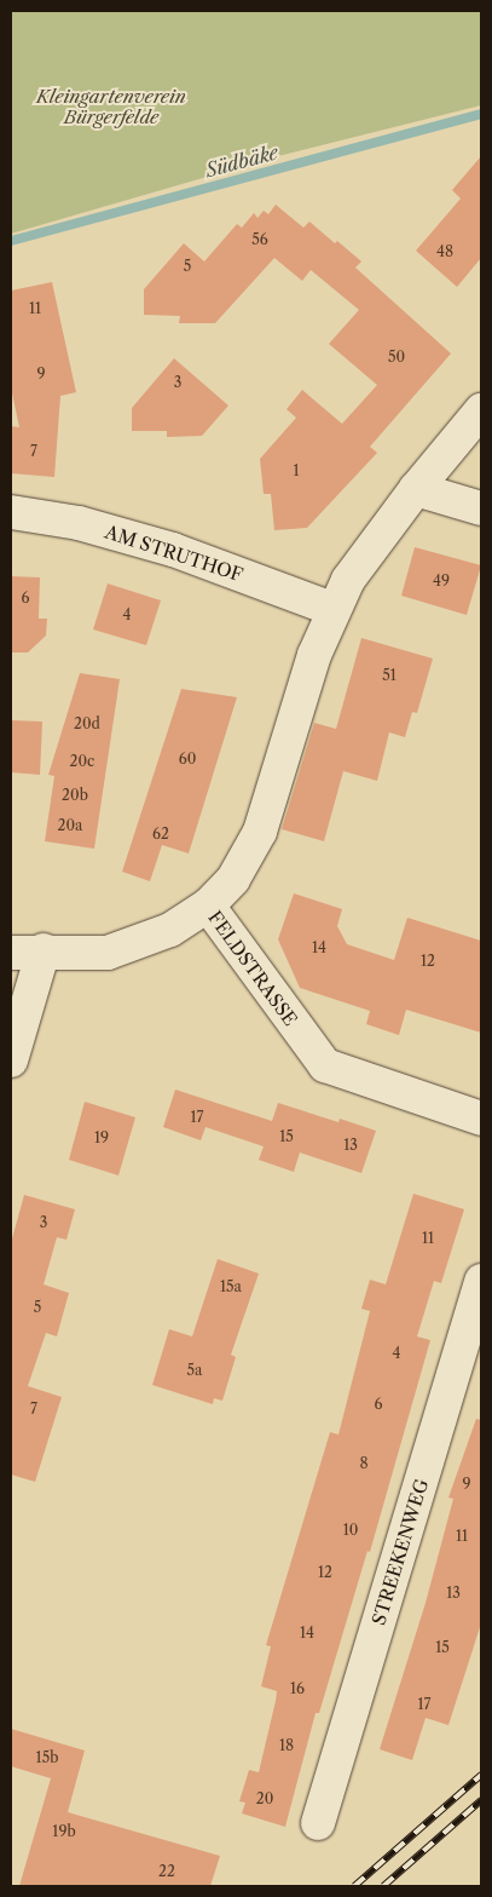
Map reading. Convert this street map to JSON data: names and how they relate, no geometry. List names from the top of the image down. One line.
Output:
{"streets":{"street":["AM STRUTHOF","FELDSTRASSE","STREEKENWEG"]},"water":["Südbäke"],"parks":["Kleingartenverein Bürgerfelde"],"house_numbers":["56","48","5","11","50","9","3","7","1","49","6","4","51","20d","60","20c","20b","20a","62","14","12","17","15","19","13","3","11","15a","5","4","5a","6","7","8","9","10","11","12","13","14","15","16","17","18","15b","20","19b","22"]}
